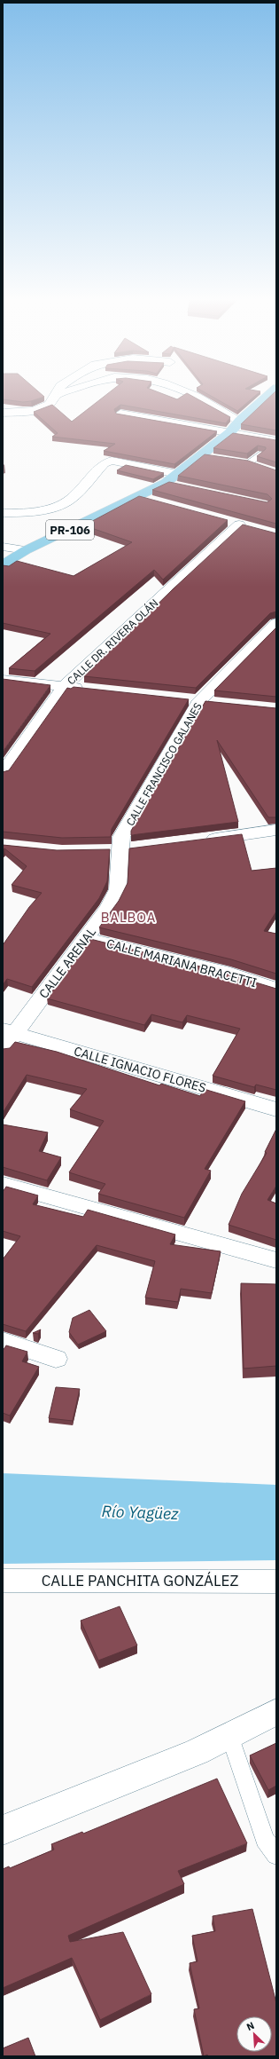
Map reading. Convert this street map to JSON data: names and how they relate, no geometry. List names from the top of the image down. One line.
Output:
{"streets":{"main road":["PR-106"],"street":["CALLE DR. RIVERA OLÁN","CALLE FRANCISCO GALANES","CALLE ARENAL","CALLE MARIANA BRACETTI","CALLE IGNACIO FLORES","CALLE PANCHITA GONZÁLEZ"]},"crossings":[["CALLE FRANCISCO GALANES","CALLE ARENAL"],["CALLE ARENAL","CALLE MARIANA BRACETTI"],["CALLE ARENAL","CALLE IGNACIO FLORES"]],"districts":["BALBOA"],"water":["Río Yagüez"],"north":"top left"}
